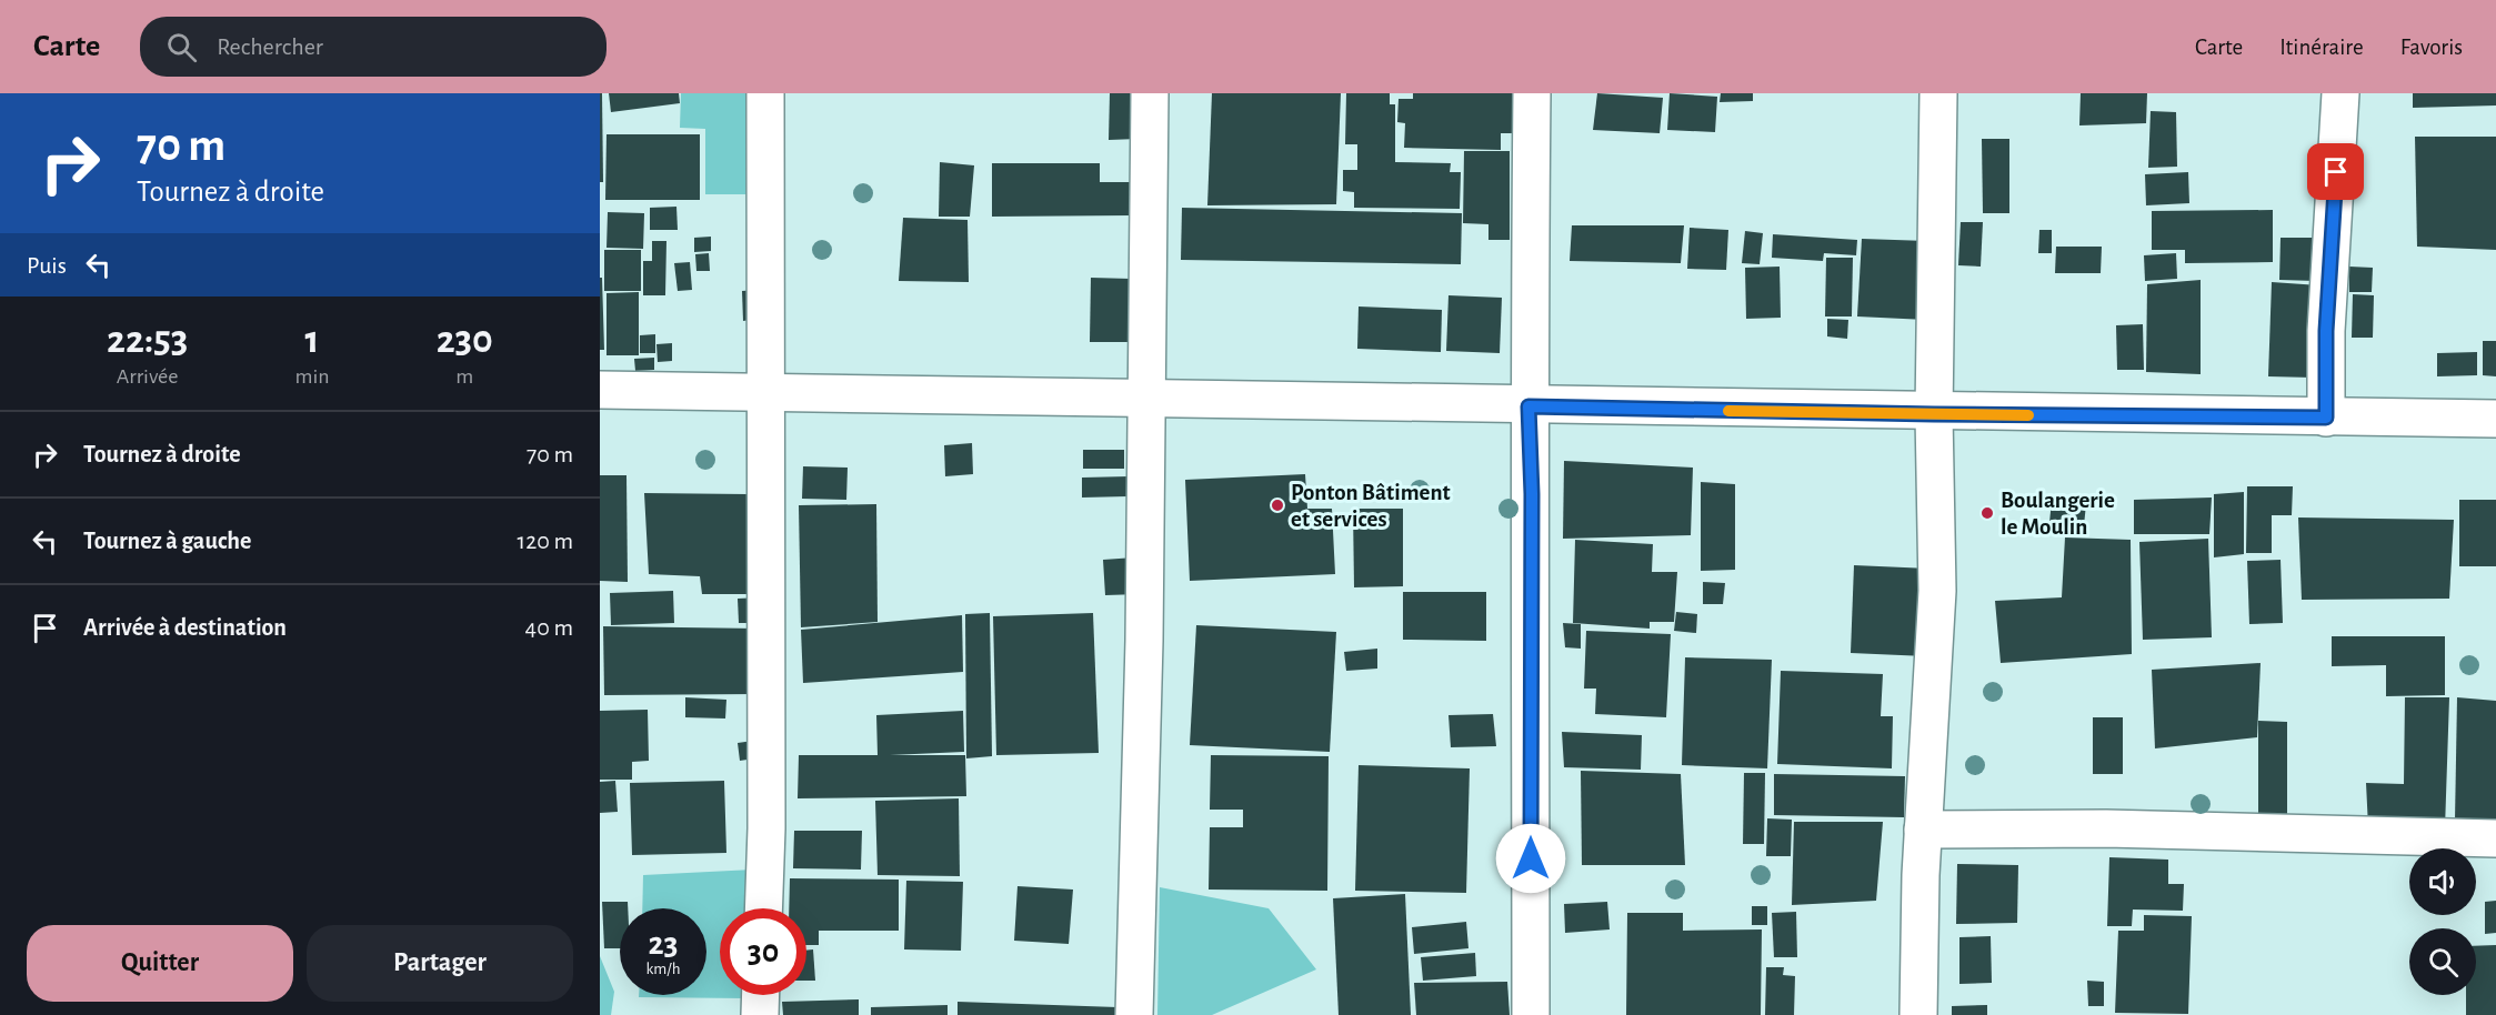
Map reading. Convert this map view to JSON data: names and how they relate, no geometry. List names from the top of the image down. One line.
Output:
{"places":["Ponton Bâtiment et services","Boulangerie le Moulin"],"page":{"header":"Carte","search":"Rechercher","nav":["Carte","Itinéraire","Favoris"],"turn":["70 m","Tournez à droite"],"then":"Puis","eta":["22:53","Arrivée","1","min","230","m"],"list":[{"name":"Tournez à droite","value":"70 m"},{"name":"Tournez à gauche","value":"120 m"},{"name":"Arrivée à destination","value":"40 m"}],"speed":"23 km/h","limit":"30","buttons":["Quitter","Partager"]}}
